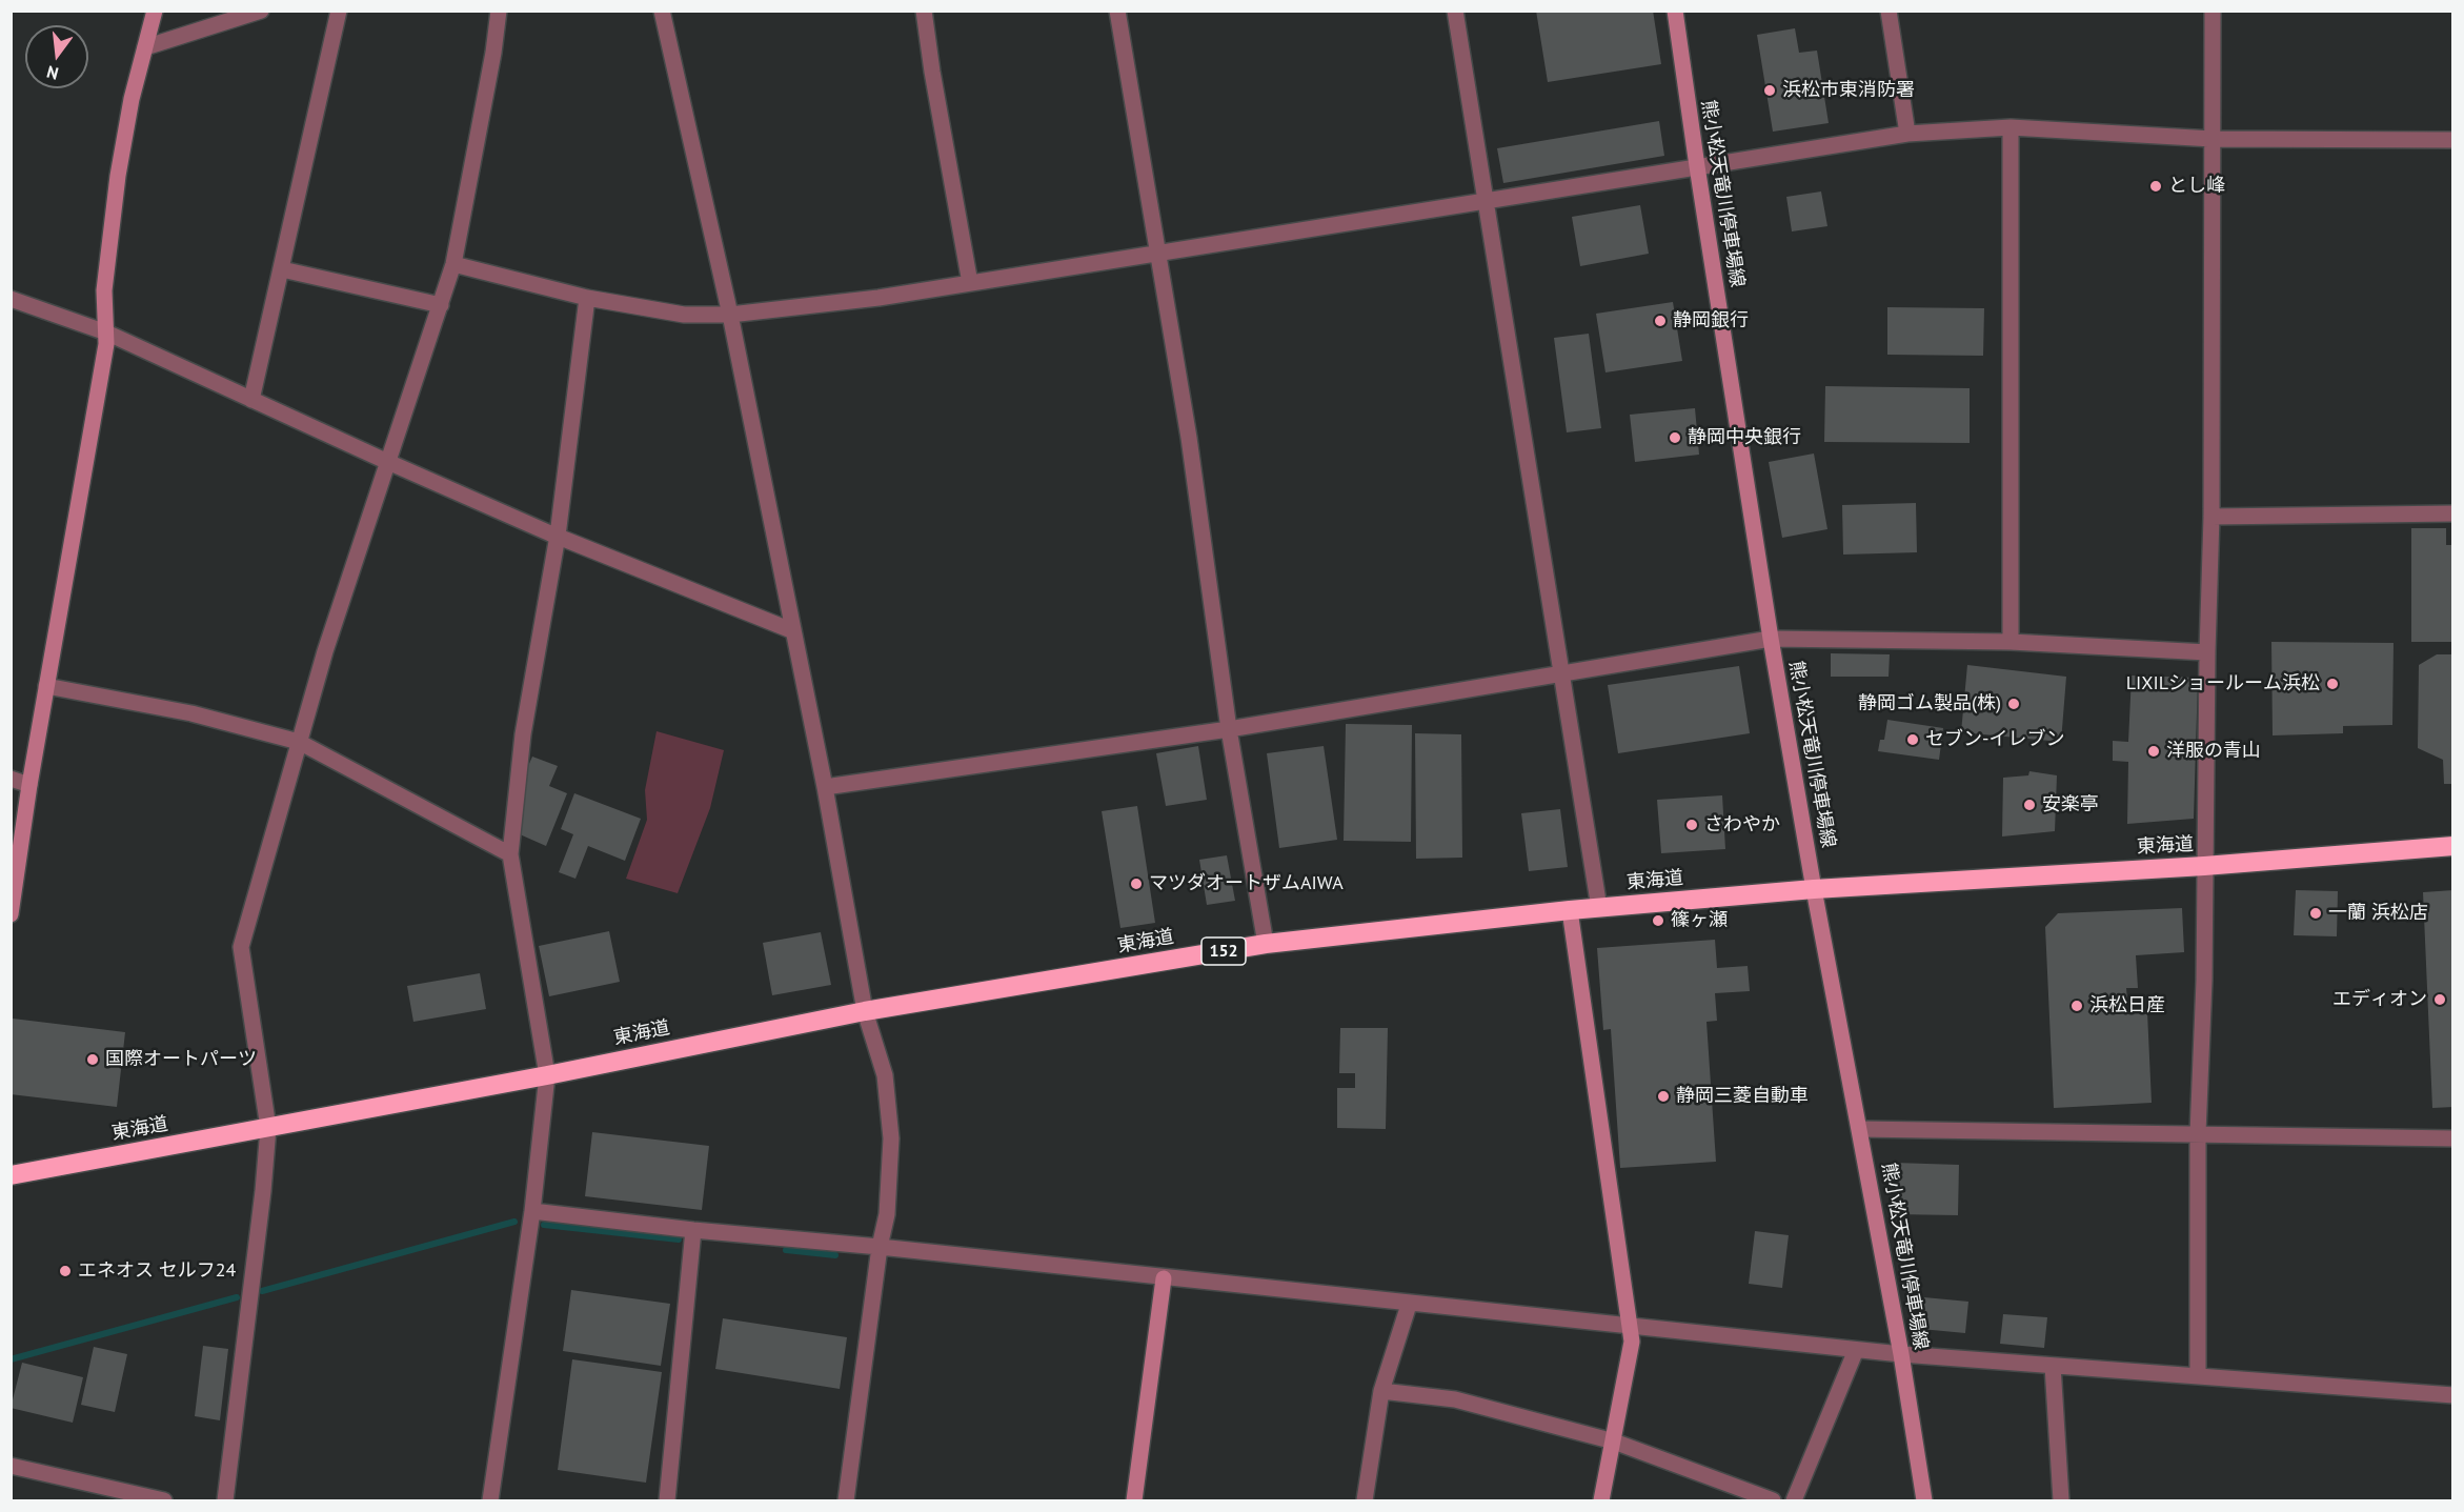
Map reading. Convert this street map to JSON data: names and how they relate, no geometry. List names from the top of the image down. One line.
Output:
{"streets":{"highway":["東海道","152"],"street":["熊小松天竜川停車場線"]},"crossings":[["熊小松天竜川停車場線","東海道"]],"places":["浜松市東消防署","とし峰","静岡銀行","静岡中央銀行","LIXILショールーム浜松","静岡ゴム製品(株)","セブン-イレブン","洋服の青山","安楽亭","さわやか","マツダオートザムAIWA","一蘭 浜松店","篠ヶ瀬","エディオン","浜松日産","国際オートパーツ","静岡三菱自動車","エネオス セルフ24"],"north":"bottom"}
